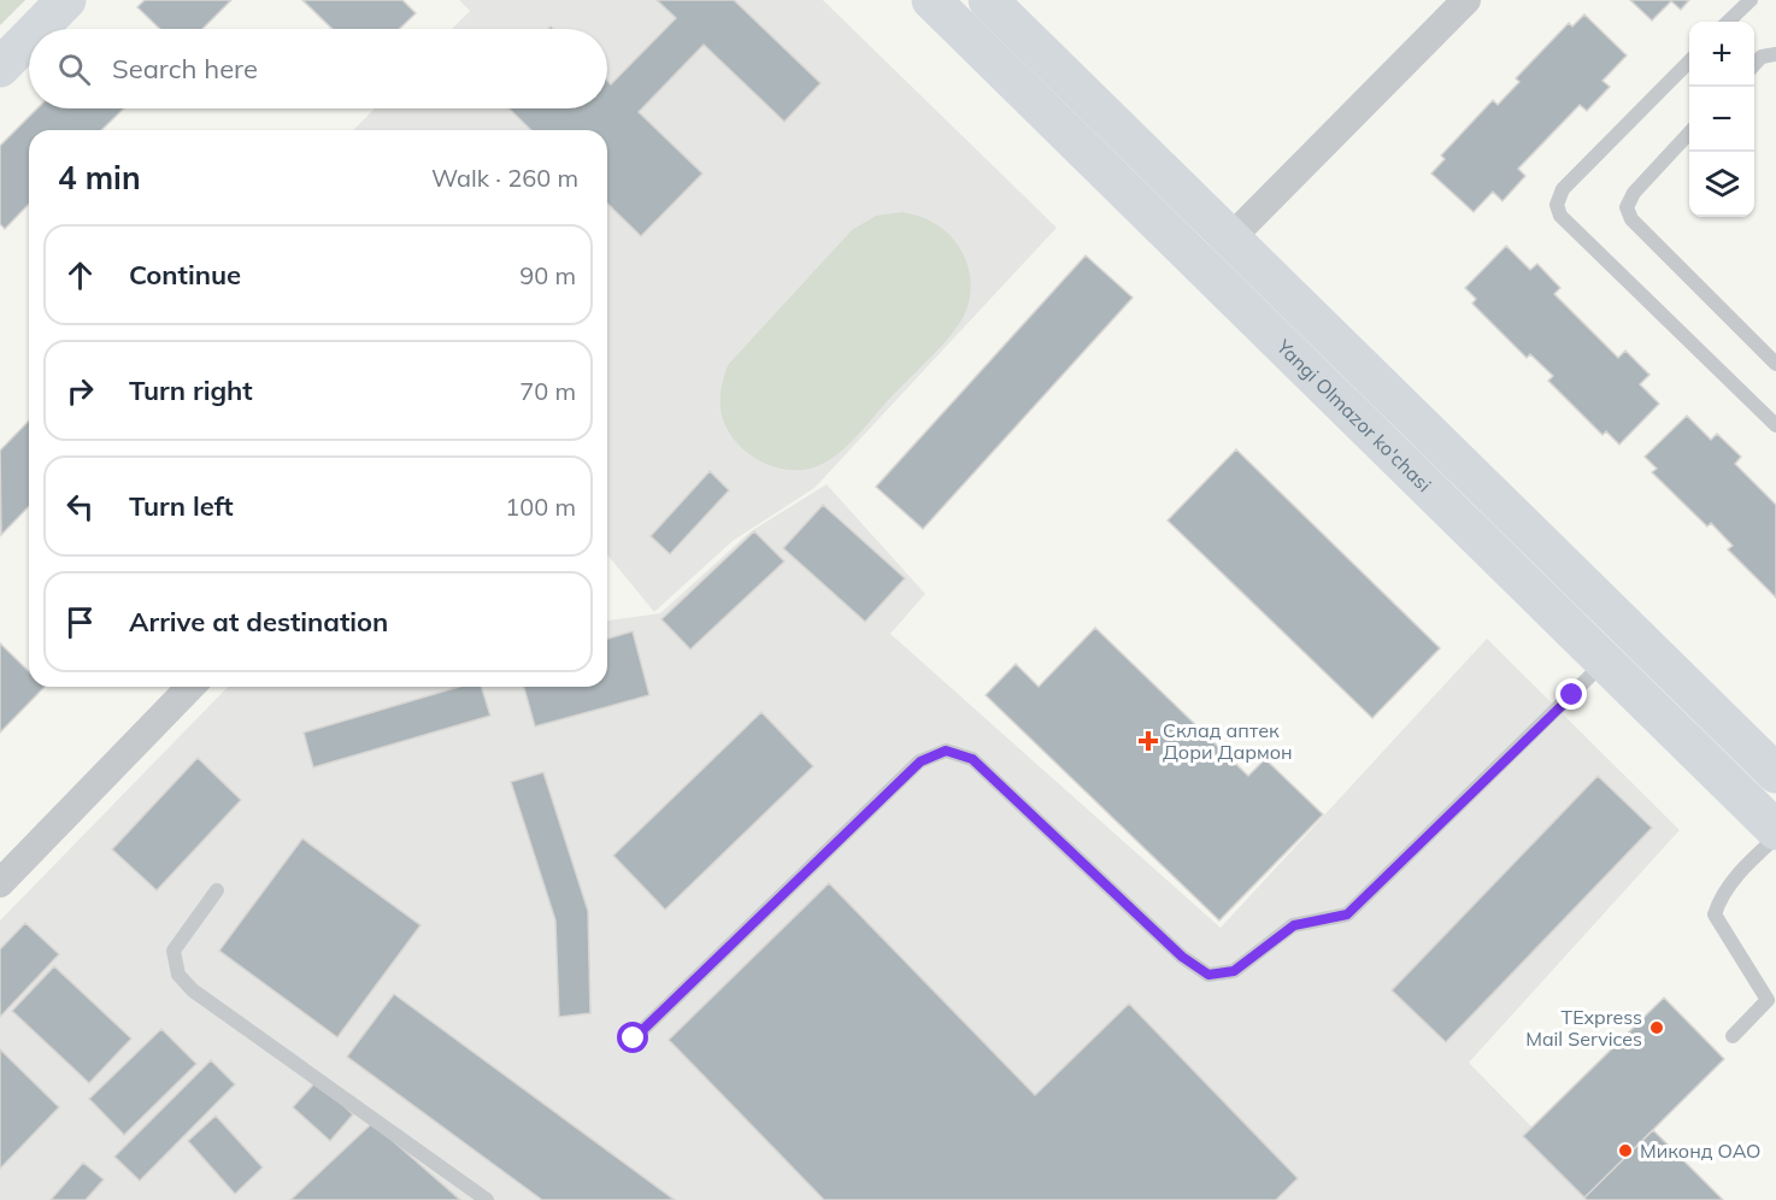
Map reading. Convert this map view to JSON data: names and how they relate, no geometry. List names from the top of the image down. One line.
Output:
{"streets":{"main road":["Yangi Olmazor ko'chasi"]},"places":{"health":["Склад аптек Дори Дармон"],"other":["TExpress Mail Services","Миконд ОАО"]},"page":{"map_buttons":["+","−"],"search":"Search here","heading":["4 min","Walk · 260 m"],"list":[["Continue","90 m"],["Turn right","70 m"],["Turn left","100 m"],"Arrive at destination"]}}
